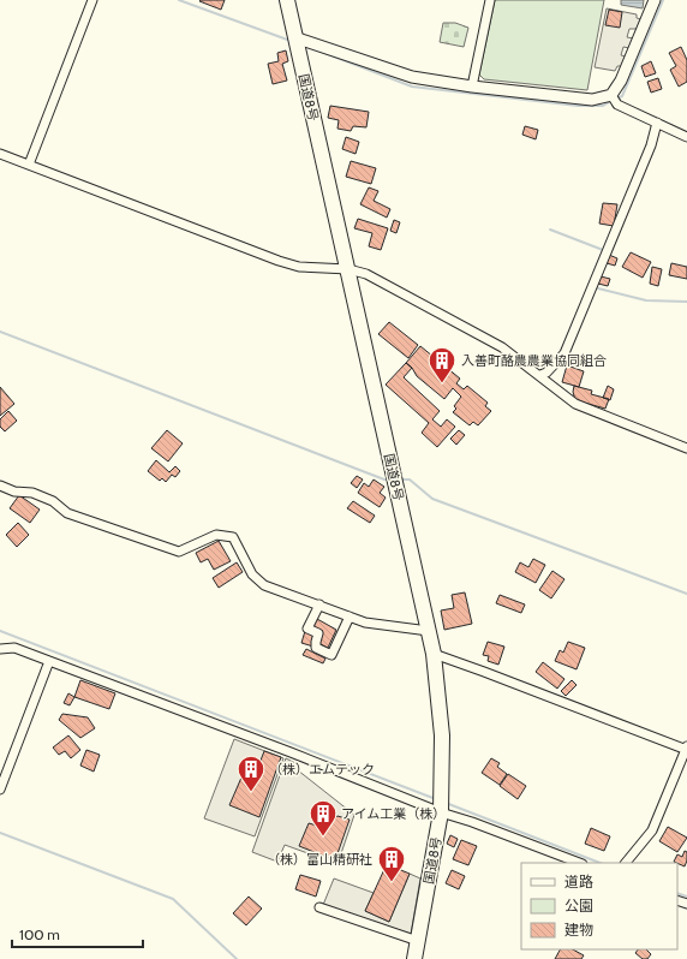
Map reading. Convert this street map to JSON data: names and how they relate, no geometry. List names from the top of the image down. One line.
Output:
{"streets":{"highway":["国道8号"]},"places":{"building":["入善町酪農農業協同組合","（株）エムテック","アイム工業（株）","（株）富山精研社"]},"legend":["道路","公園","建物"],"scale_bar":"100 m"}
